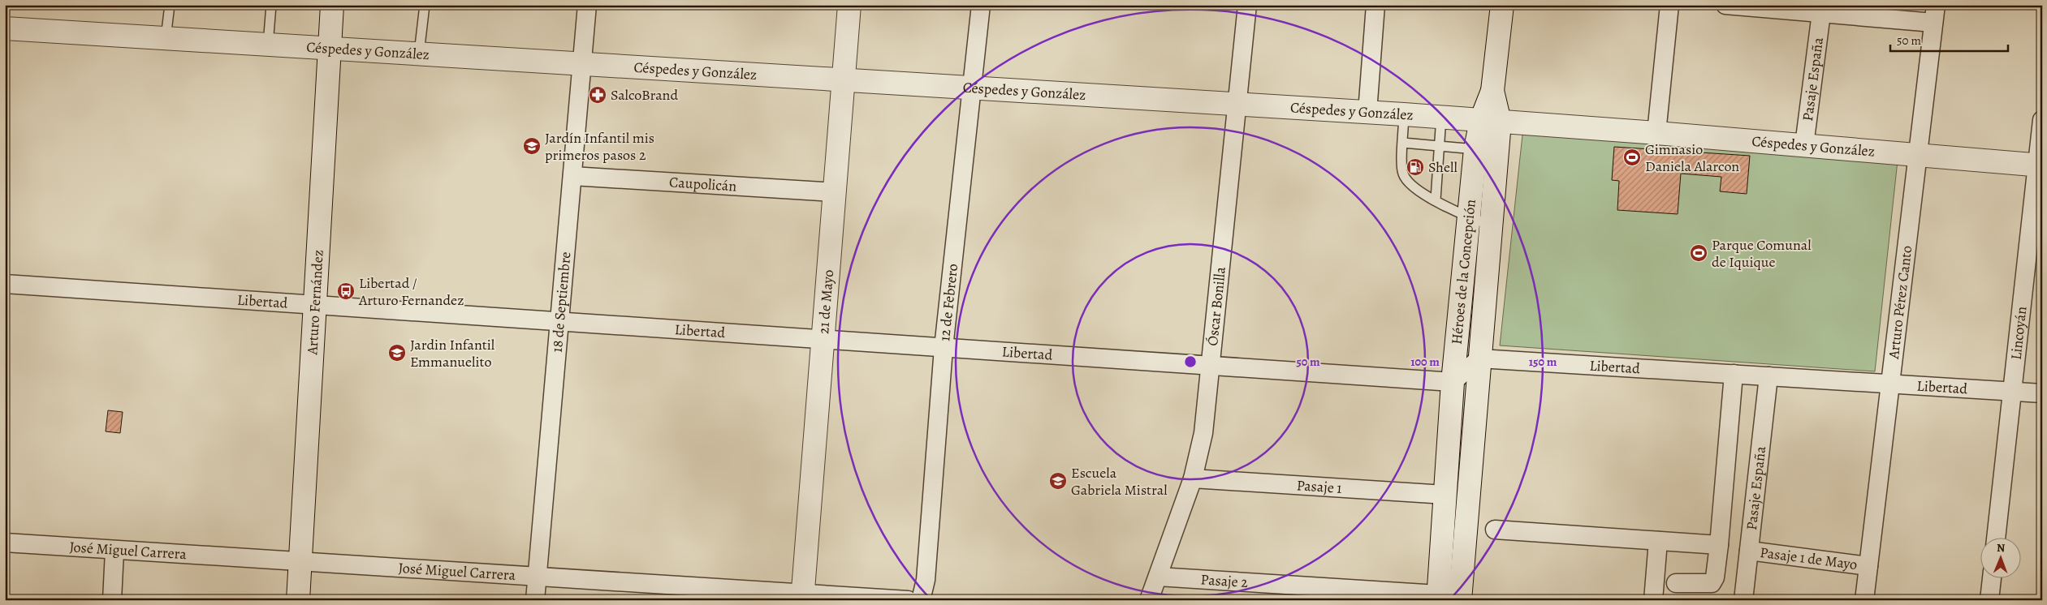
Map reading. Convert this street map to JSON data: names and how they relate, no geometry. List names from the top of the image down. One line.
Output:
{"streets":{"street":["Céspedes y González","Pasaje España","Caupolicán","Héroes de la Concepción","Libertad","Arturo Fernández","18 de Septiembre","21 de Mayo","12 de Febrero","Arturo Pérez Canto","Óscar Bonilla","Lincoyán","Pasaje 1","José Miguel Carrera","Pasaje 1 de Mayo","Pasaje 2"]},"crossings":[["Céspedes y González","Pasaje España"],["Céspedes y González","Héroes de la Concepción"],["Céspedes y González","Arturo Fernández"],["Céspedes y González","18 de Septiembre"],["Céspedes y González","21 de Mayo"],["Céspedes y González","12 de Febrero"],["Céspedes y González","Arturo Pérez Canto"],["Céspedes y González","Óscar Bonilla"],["Céspedes y González","Lincoyán"],["Pasaje España","Libertad"],["Pasaje España","Pasaje 1 de Mayo"],["Caupolicán","18 de Septiembre"],["Caupolicán","21 de Mayo"],["Héroes de la Concepción","Libertad"],["Héroes de la Concepción","Pasaje 1"],["Héroes de la Concepción","Pasaje 2"],["Libertad","Arturo Fernández"],["Libertad","18 de Septiembre"],["Libertad","21 de Mayo"],["Libertad","12 de Febrero"],["Libertad","Arturo Pérez Canto"],["Libertad","Óscar Bonilla"],["Libertad","Lincoyán"],["Arturo Fernández","José Miguel Carrera"],["18 de Septiembre","José Miguel Carrera"],["21 de Mayo","José Miguel Carrera"],["Arturo Pérez Canto","Pasaje 1 de Mayo"],["Óscar Bonilla","Pasaje 1"],["Óscar Bonilla","Pasaje 2"]],"places":{"pharmacy":["SalcoBrand"],"school or university":["Jardín Infantil mis primeros pasos 2","Jardin Infantil Emmanuelito","Escuela Gabriela Mistral"],"sports":["Gimnasio Daniela Alarcon","Parque Comunal de Iquique"],"fuel station":["Shell"],"bus stop":["Libertad / Arturo Fernandez"]},"scale_bar":"50 m","north":"top","rings":["50 m","100 m","150 m"]}
